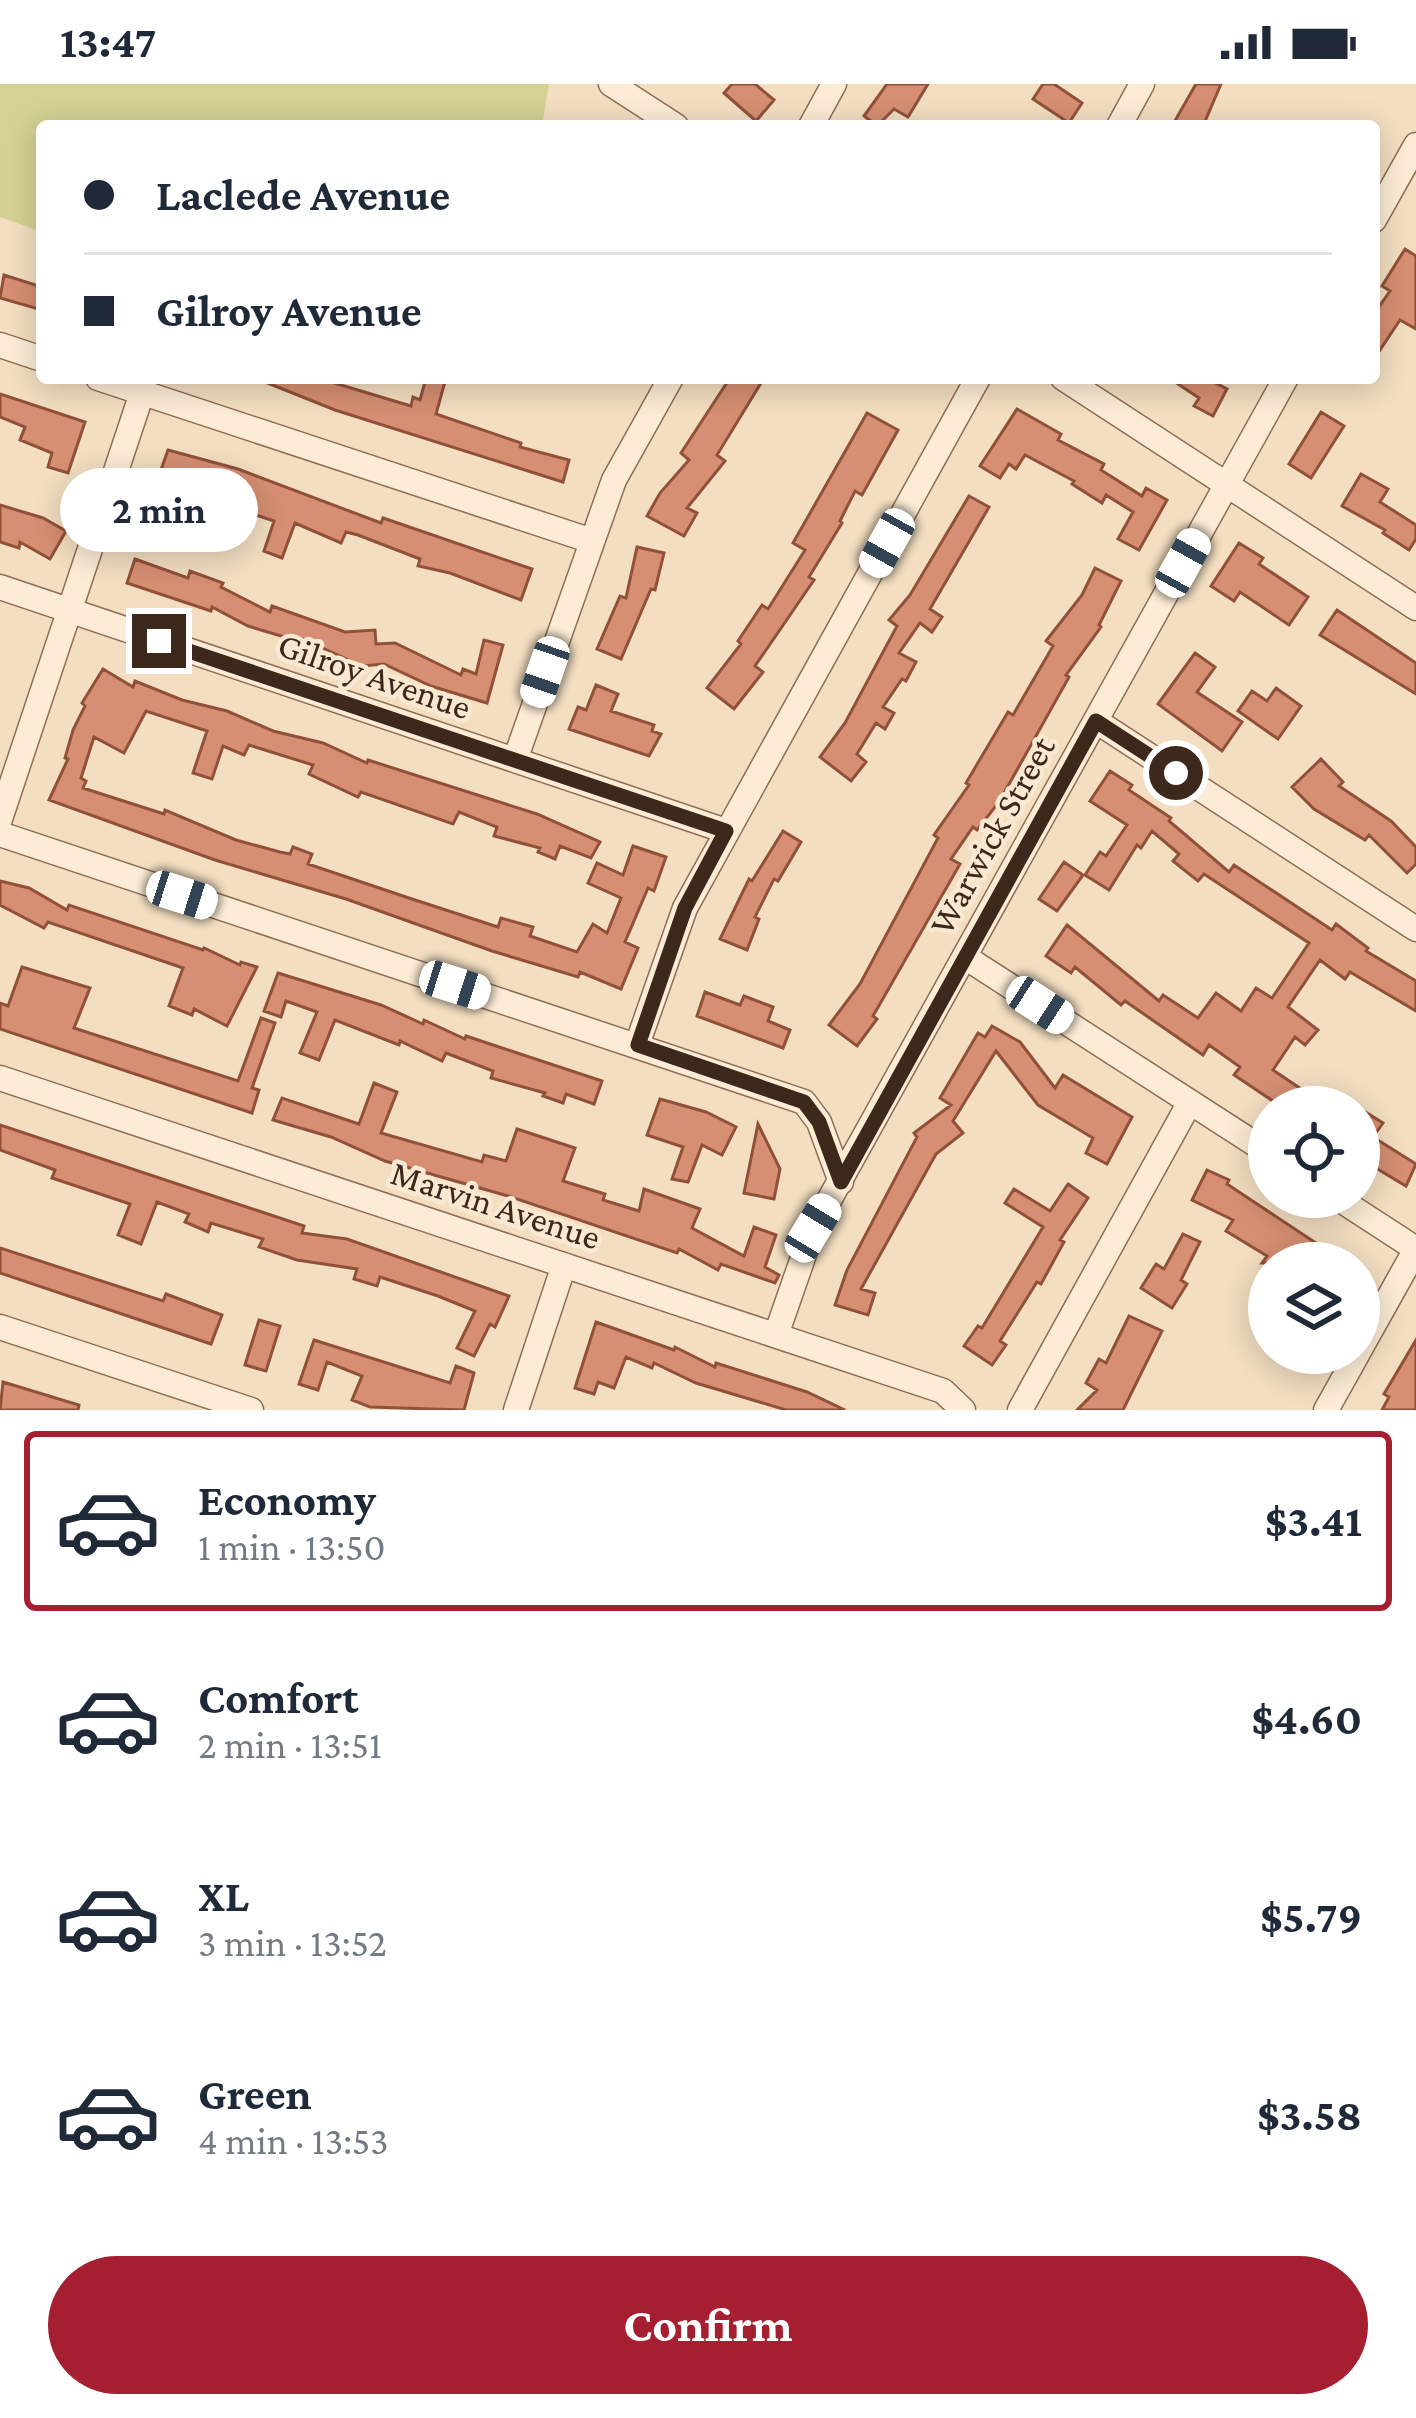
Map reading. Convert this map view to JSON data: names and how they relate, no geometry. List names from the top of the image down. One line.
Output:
{"streets":{"street":["Gilroy Avenue","Warwick Street","Marvin Avenue"]},"crossings":[["Warwick Street","Marvin Avenue"]],"page":{"status":"13:47","banner":["Laclede Avenue","Gilroy Avenue"],"bubble":"2 min","list":[{"name":"Economy","note":"1 min · 13:50","value":"$3.41"},{"name":"Comfort","note":"2 min · 13:51","value":"$4.60"},{"name":"XL","note":"3 min · 13:52","value":"$5.79"},{"name":"Green","note":"4 min · 13:53","value":"$3.58"}],"buttons":"Confirm"}}
